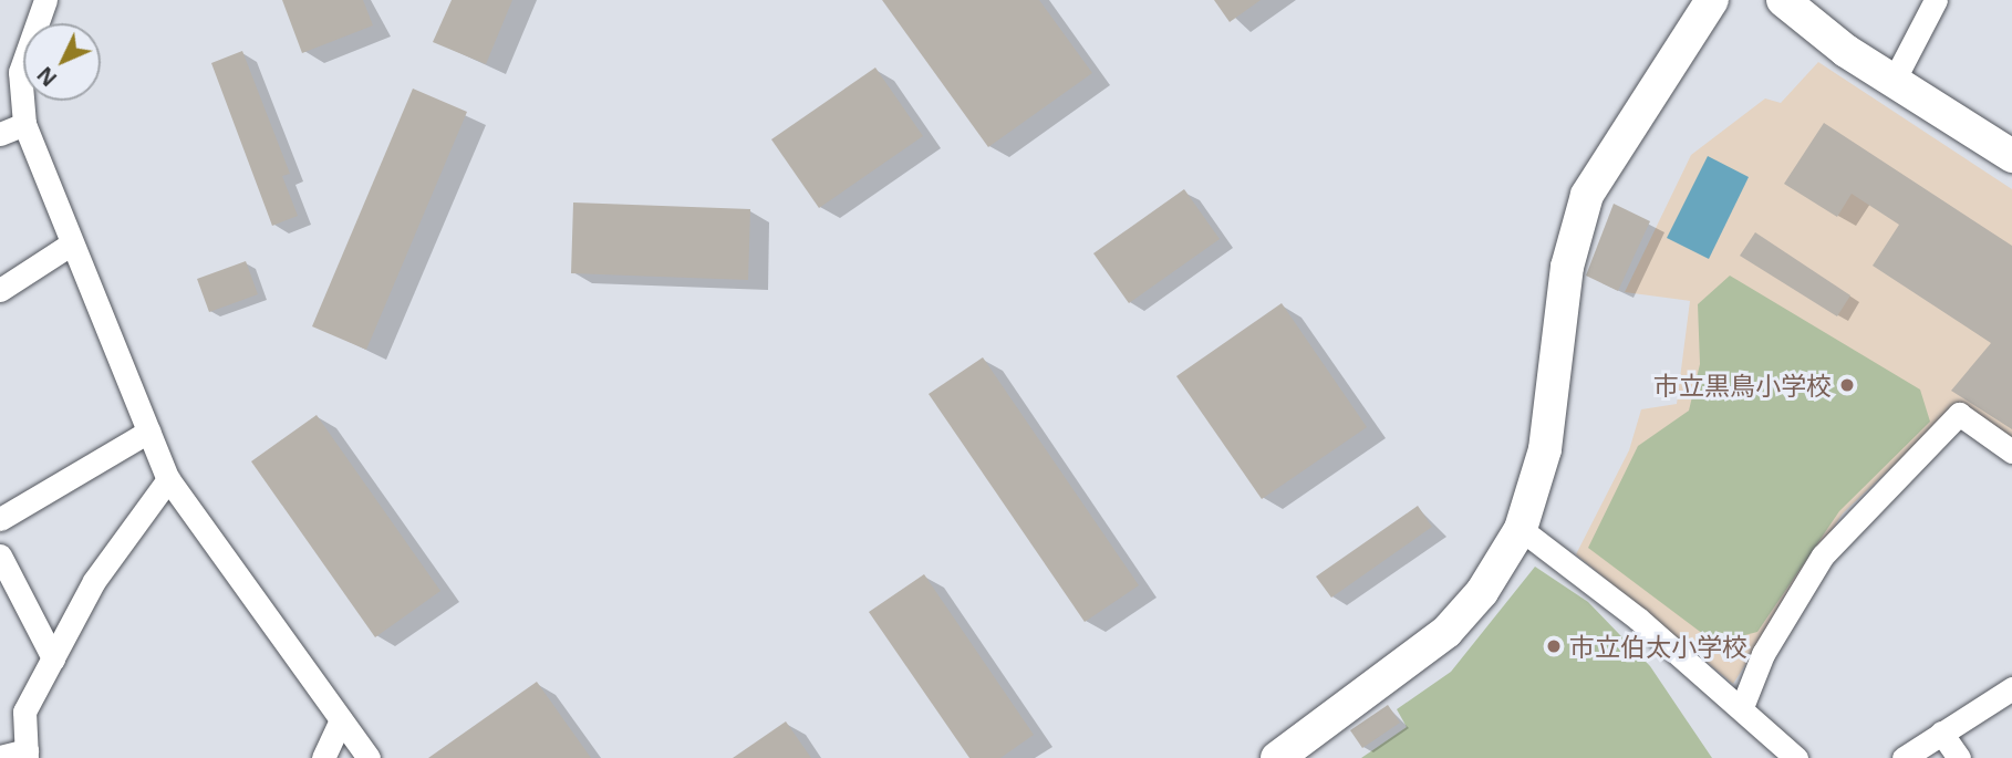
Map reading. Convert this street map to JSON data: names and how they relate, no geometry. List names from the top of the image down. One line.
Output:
{"places":["市立黒鳥小学校","市立伯太小学校"],"north":"bottom left"}
